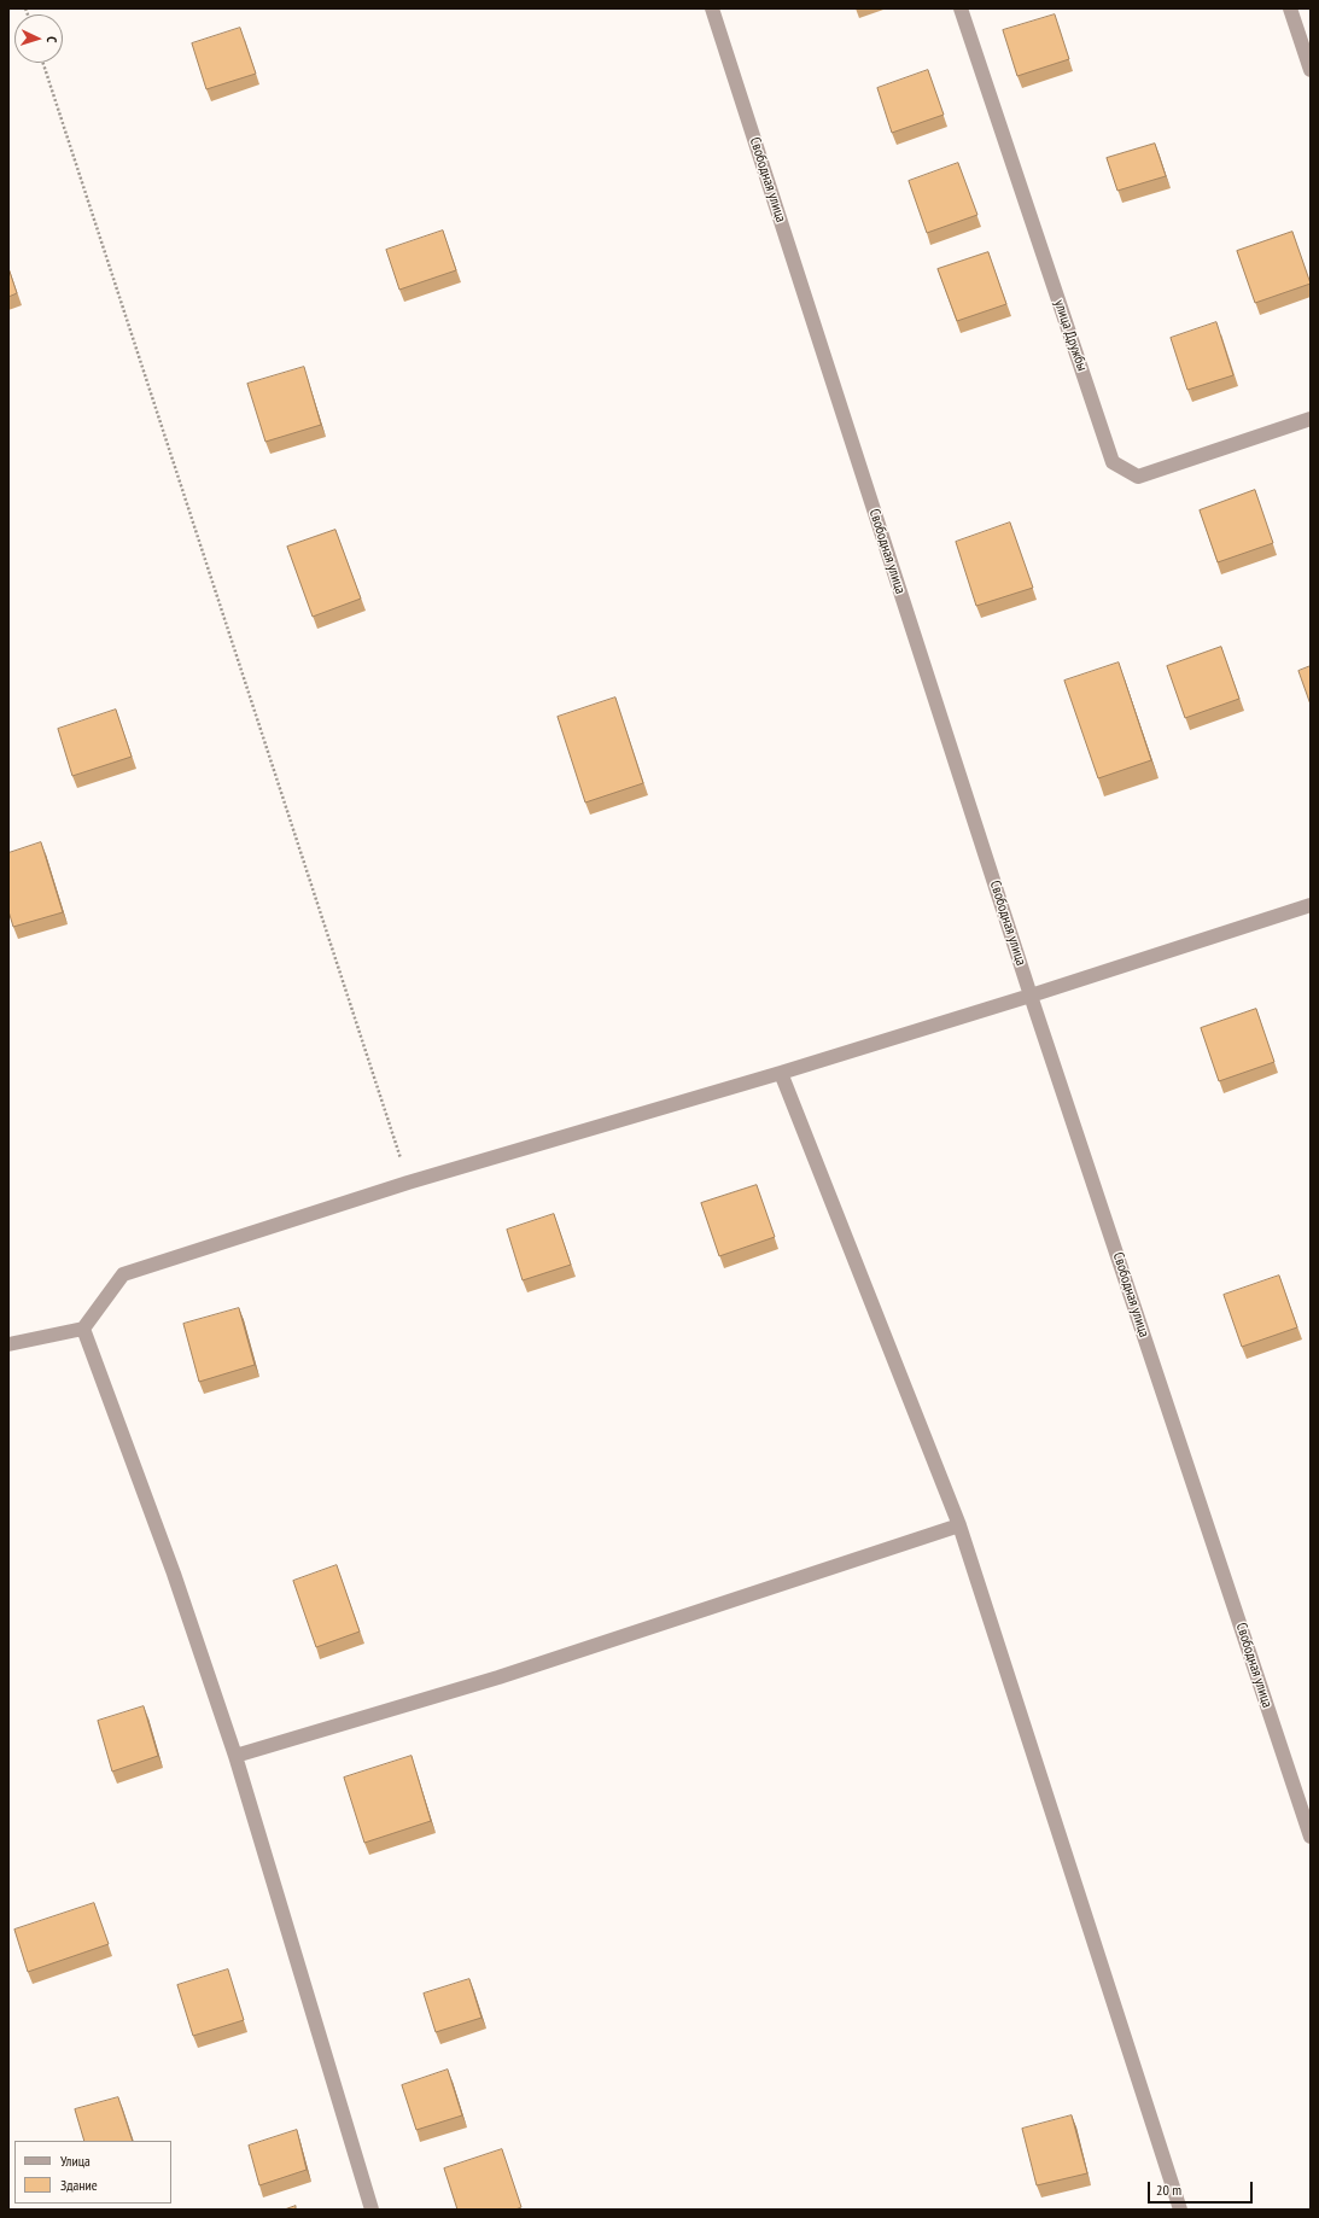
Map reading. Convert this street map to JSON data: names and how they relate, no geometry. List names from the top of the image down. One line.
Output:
{"streets":{"street":["Свободная улица","улица Дружбы"]},"legend":["Улица","Здание"],"scale_bar":"20 m","north":"right"}
